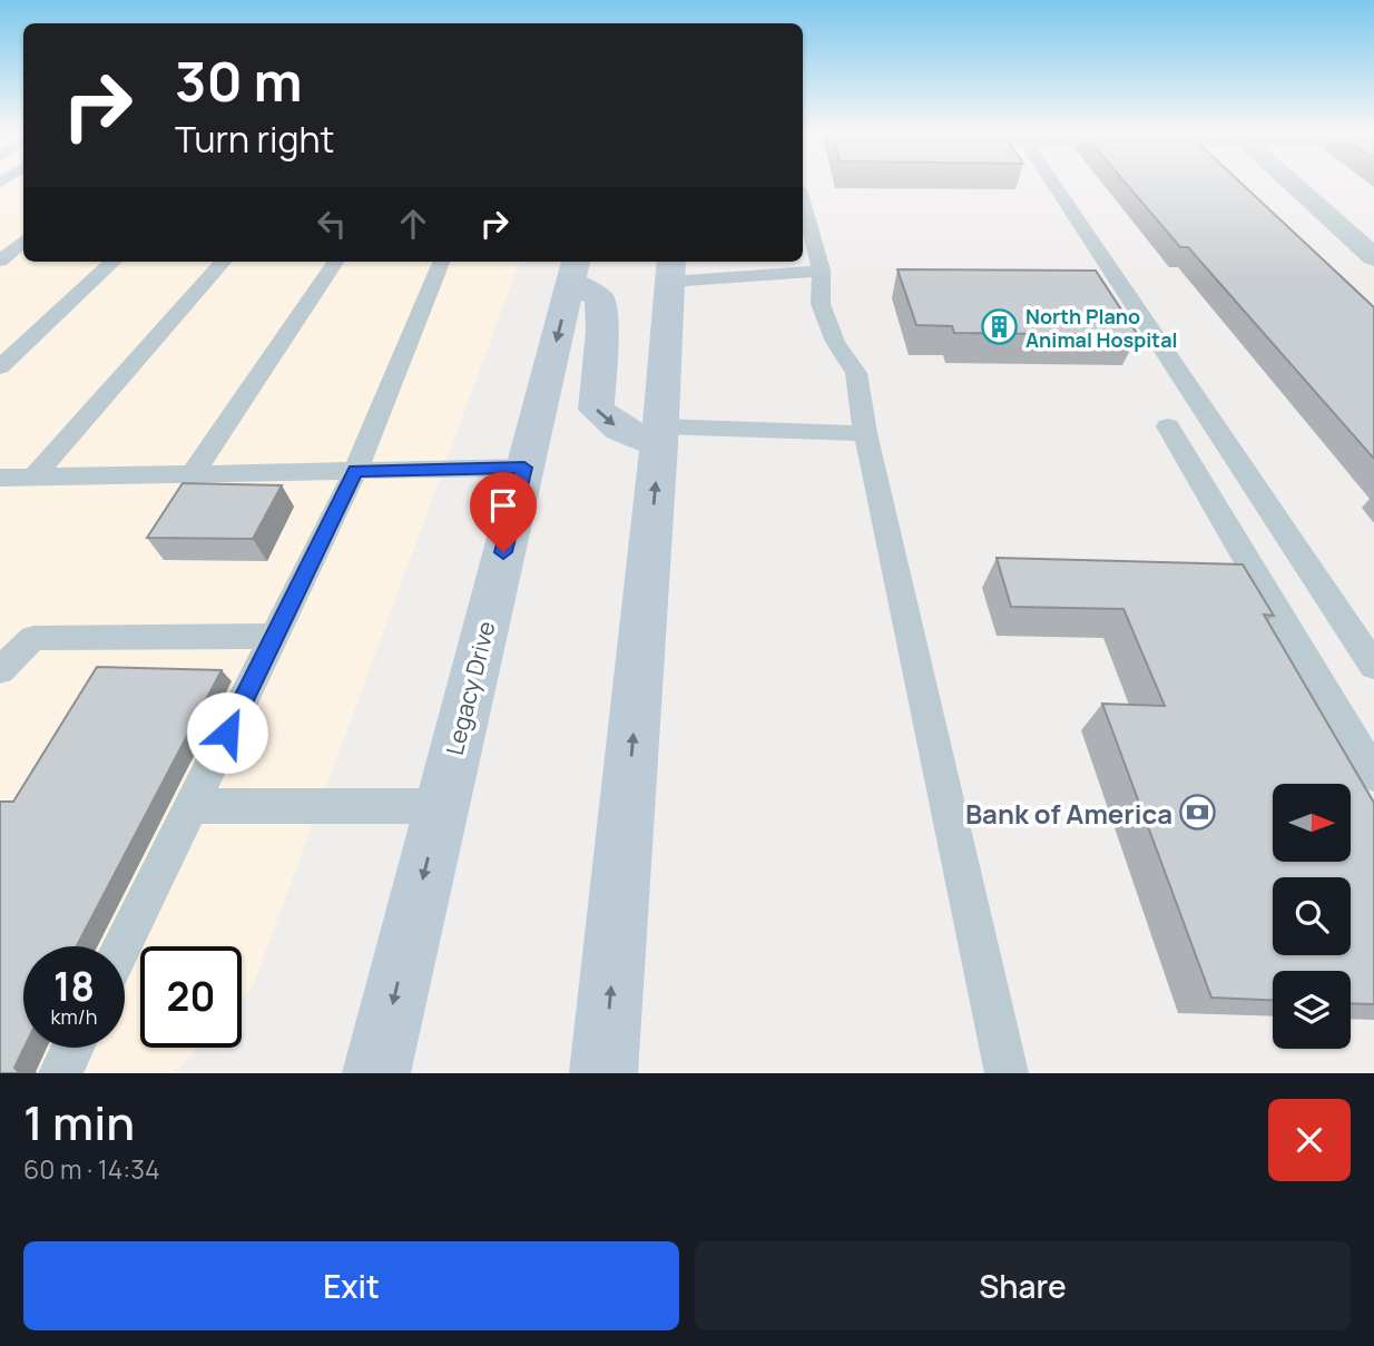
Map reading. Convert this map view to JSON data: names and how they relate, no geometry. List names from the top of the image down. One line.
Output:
{"streets":{"main road":["Legacy Drive"]},"places":{"building":["North Plano Animal Hospital"],"bank":["Bank of America"]},"north":"right","page":{"turn":["30 m","Turn right"],"speed":"18 km/h","limit":"20","heading":["1 min","60 m · 14:34"],"buttons":["Exit","Share"]}}
